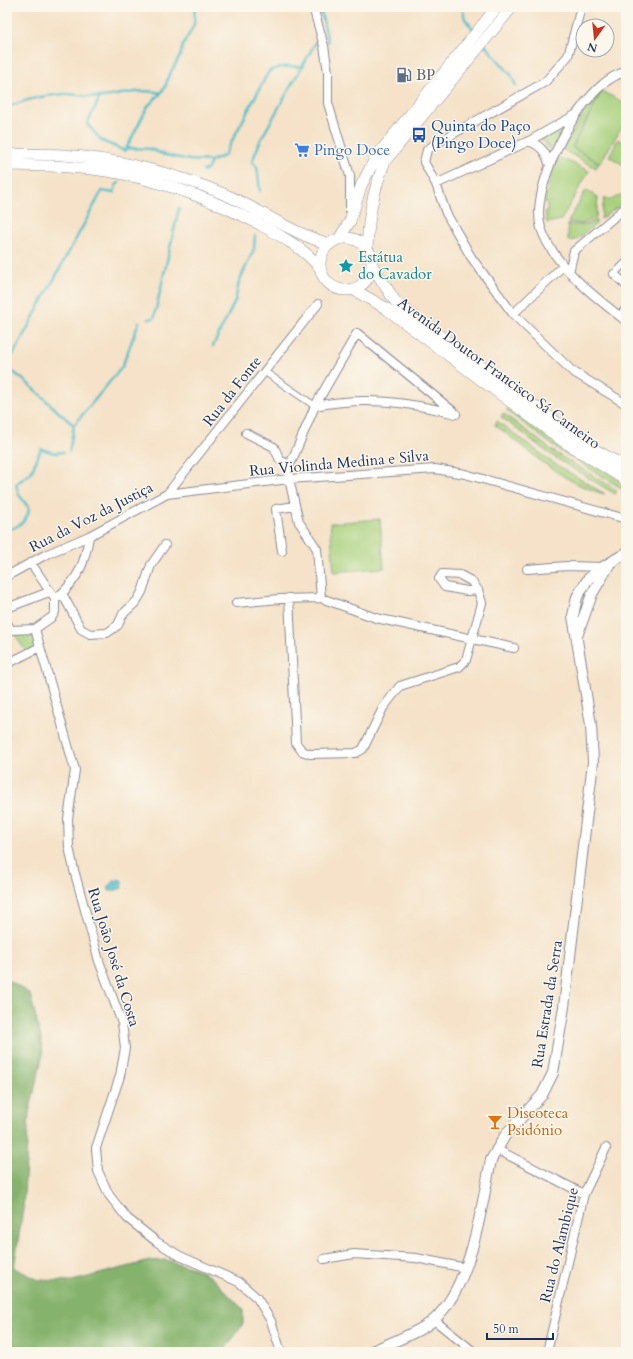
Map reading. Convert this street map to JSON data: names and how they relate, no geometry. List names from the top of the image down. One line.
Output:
{"streets":{"main road":["Avenida Doutor Francisco Sá Carneiro"],"street":["Rua da Fonte","Rua Violinda Medina e Silva","Rua da Voz da Justiça","Rua João José da Costa","Rua Estrada da Serra","Rua do Alambique"]},"crossings":[["Rua da Fonte","Rua Violinda Medina e Silva"],["Rua da Fonte","Rua da Voz da Justiça"],["Rua Violinda Medina e Silva","Rua da Voz da Justiça"]],"places":{"fuel station":["BP"],"bus stop":["Quinta do Paço (Pingo Doce)"],"supermarket":["Pingo Doce"],"place":["Estátua do Cavador"],"bar":["Discoteca Psidónio"]},"scale_bar":"50 m","north":"bottom"}
